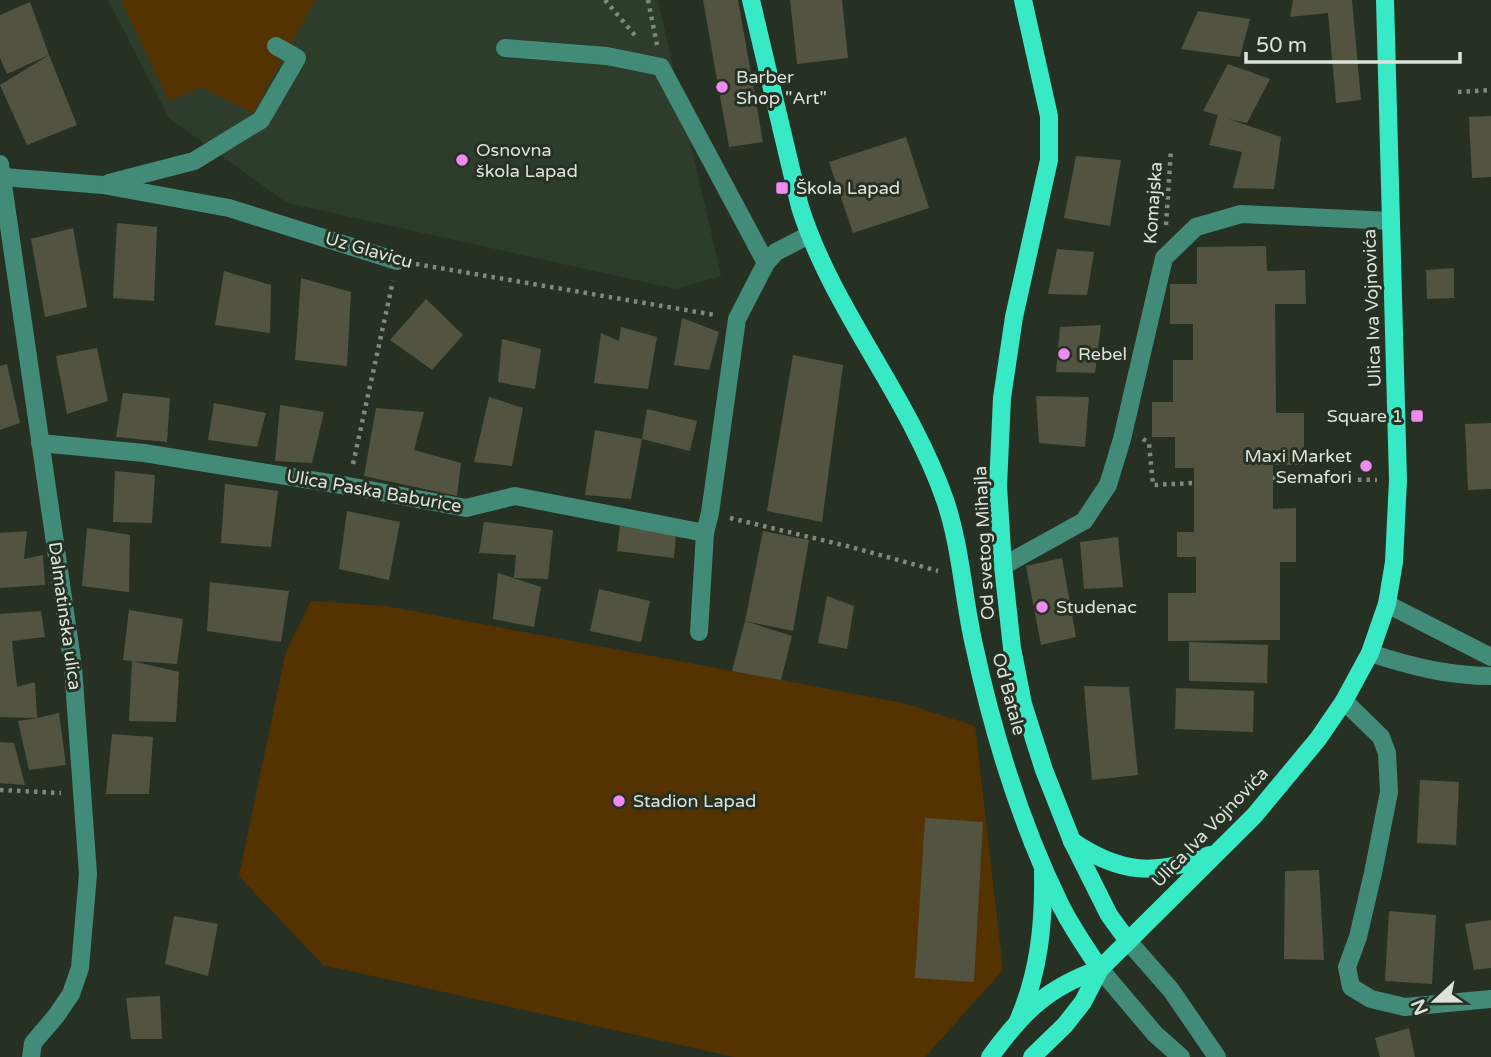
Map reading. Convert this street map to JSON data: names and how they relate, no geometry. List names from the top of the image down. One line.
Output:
{"streets":{"main road":["Ulica Iva Vojnovića","Od svetog Mihajla","Od Batale"],"street":["Uz Glavicu","Ulica Paska Baburice","Dalmatinska ulica"],"path":["Komajska"]},"crossings":[["Uz Glavicu","Dalmatinska ulica"],["Ulica Iva Vojnovića","Od svetog Mihajla"],["Ulica Iva Vojnovića","Od Batale"],["Ulica Paska Baburice","Dalmatinska ulica"]],"places":{"other":["Barber Shop \"Art\"","Osnovna škola Lapad","Rebel","Maxi Market Semafori","Studenac","Stadion Lapad"],"transit":["Škola Lapad","Square 1"]},"scale_bar":"50 m","north":"left"}
